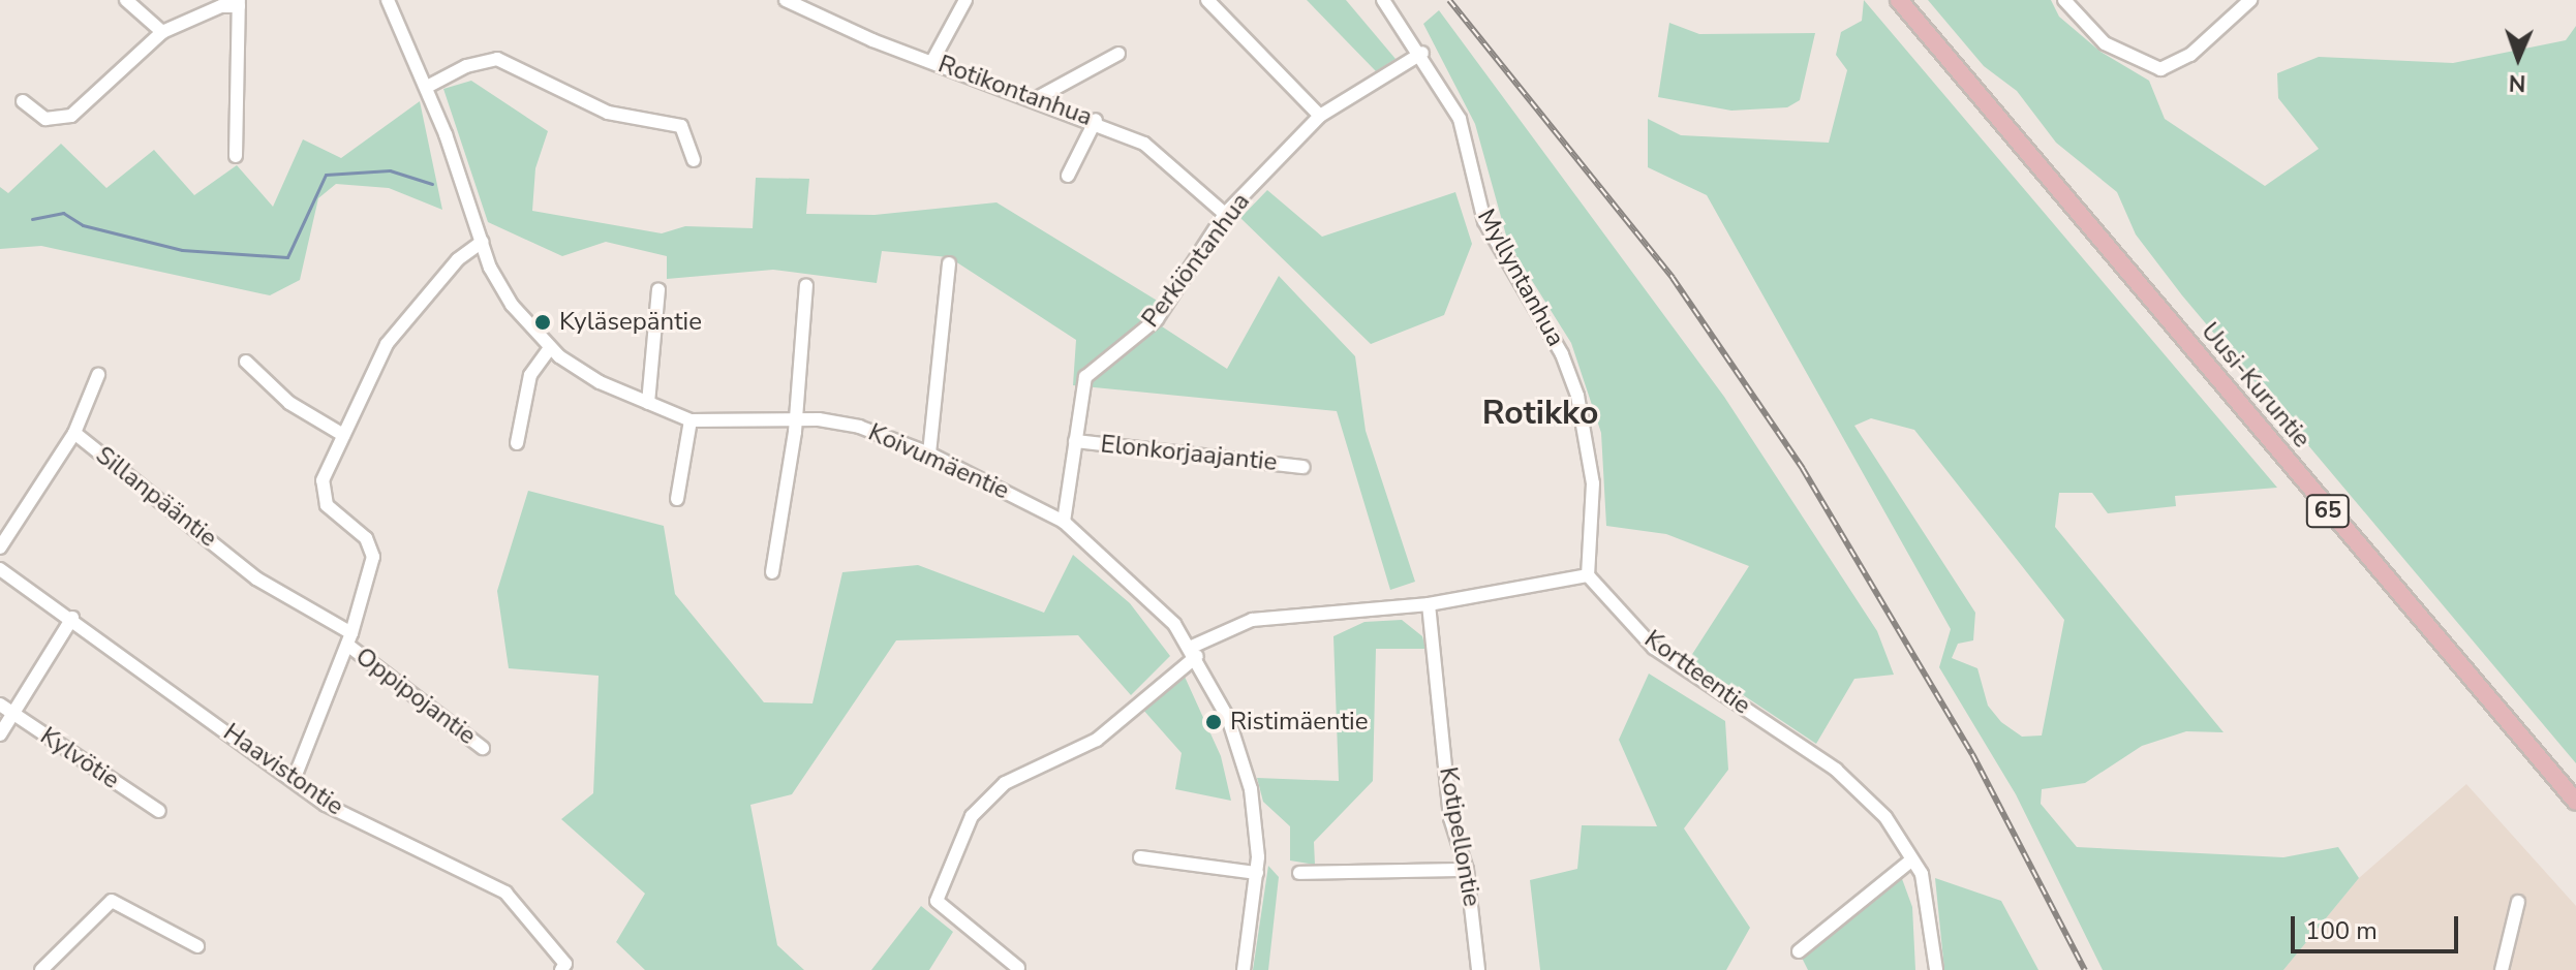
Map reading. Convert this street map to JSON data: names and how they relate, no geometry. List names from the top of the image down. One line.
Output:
{"streets":{"main road":["Uusi-Kuruntie","65"],"street":["Rotikontanhua","Perkiöntanhua","Myllyntanhua","Elonkorjaajantie","Koivumäentie","Sillanpääntie","Kortteentie","Oppipojantie","Kylvötie","Haavistontie","Kotipellontie"]},"crossings":[["Rotikontanhua","Perkiöntanhua"],["Perkiöntanhua","Myllyntanhua"],["Perkiöntanhua","Elonkorjaajantie"],["Perkiöntanhua","Koivumäentie"],["Myllyntanhua","Kortteentie"],["Sillanpääntie","Oppipojantie"]],"districts":["Rotikko"],"places":["Kyläsepäntie","Ristimäentie"],"scale_bar":"100 m","north":"bottom"}
